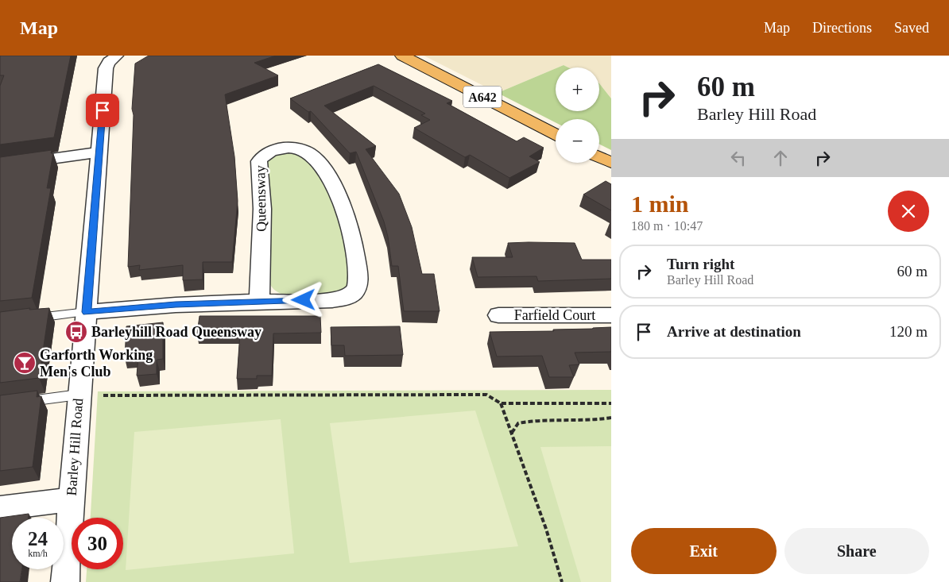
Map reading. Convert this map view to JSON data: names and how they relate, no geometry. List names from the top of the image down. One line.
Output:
{"streets":{"main road":["A642"],"street":["Queensway","Farfield Court","Barley Hill Road"]},"crossings":[["Queensway","Barley Hill Road"]],"places":{"bus stop":["Barleyhill Road Queensway"],"bar":["Garforth Working Men's Club"]},"page":{"header":"Map","nav":["Map","Directions","Saved"],"turn":["60 m","Barley Hill Road"],"map_buttons":["+","−"],"heading":["1 min","180 m · 10:47"],"list":[{"name":"Turn right","note":"Barley Hill Road","value":"60 m"},{"name":"Arrive at destination","value":"120 m"}],"speed":"24 km/h","limit":"30","buttons":["Exit","Share"]}}
